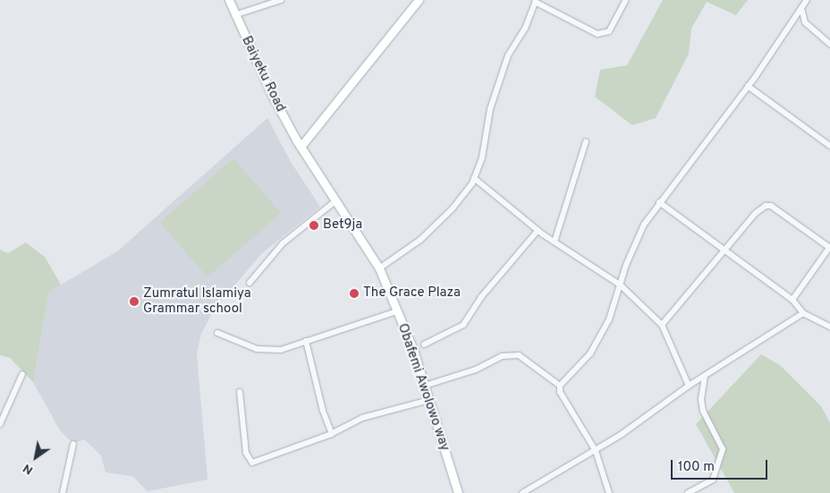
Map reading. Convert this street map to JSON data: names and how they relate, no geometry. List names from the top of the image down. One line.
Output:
{"streets":{"main road":["Baiyeku Road","Obafemi Awolowo way"]},"crossings":[["Baiyeku Road","Obafemi Awolowo way"]],"places":["Bet9ja","The Grace Plaza","Zumratul Islamiya Grammar school"],"scale_bar":"100 m","north":"bottom left"}
